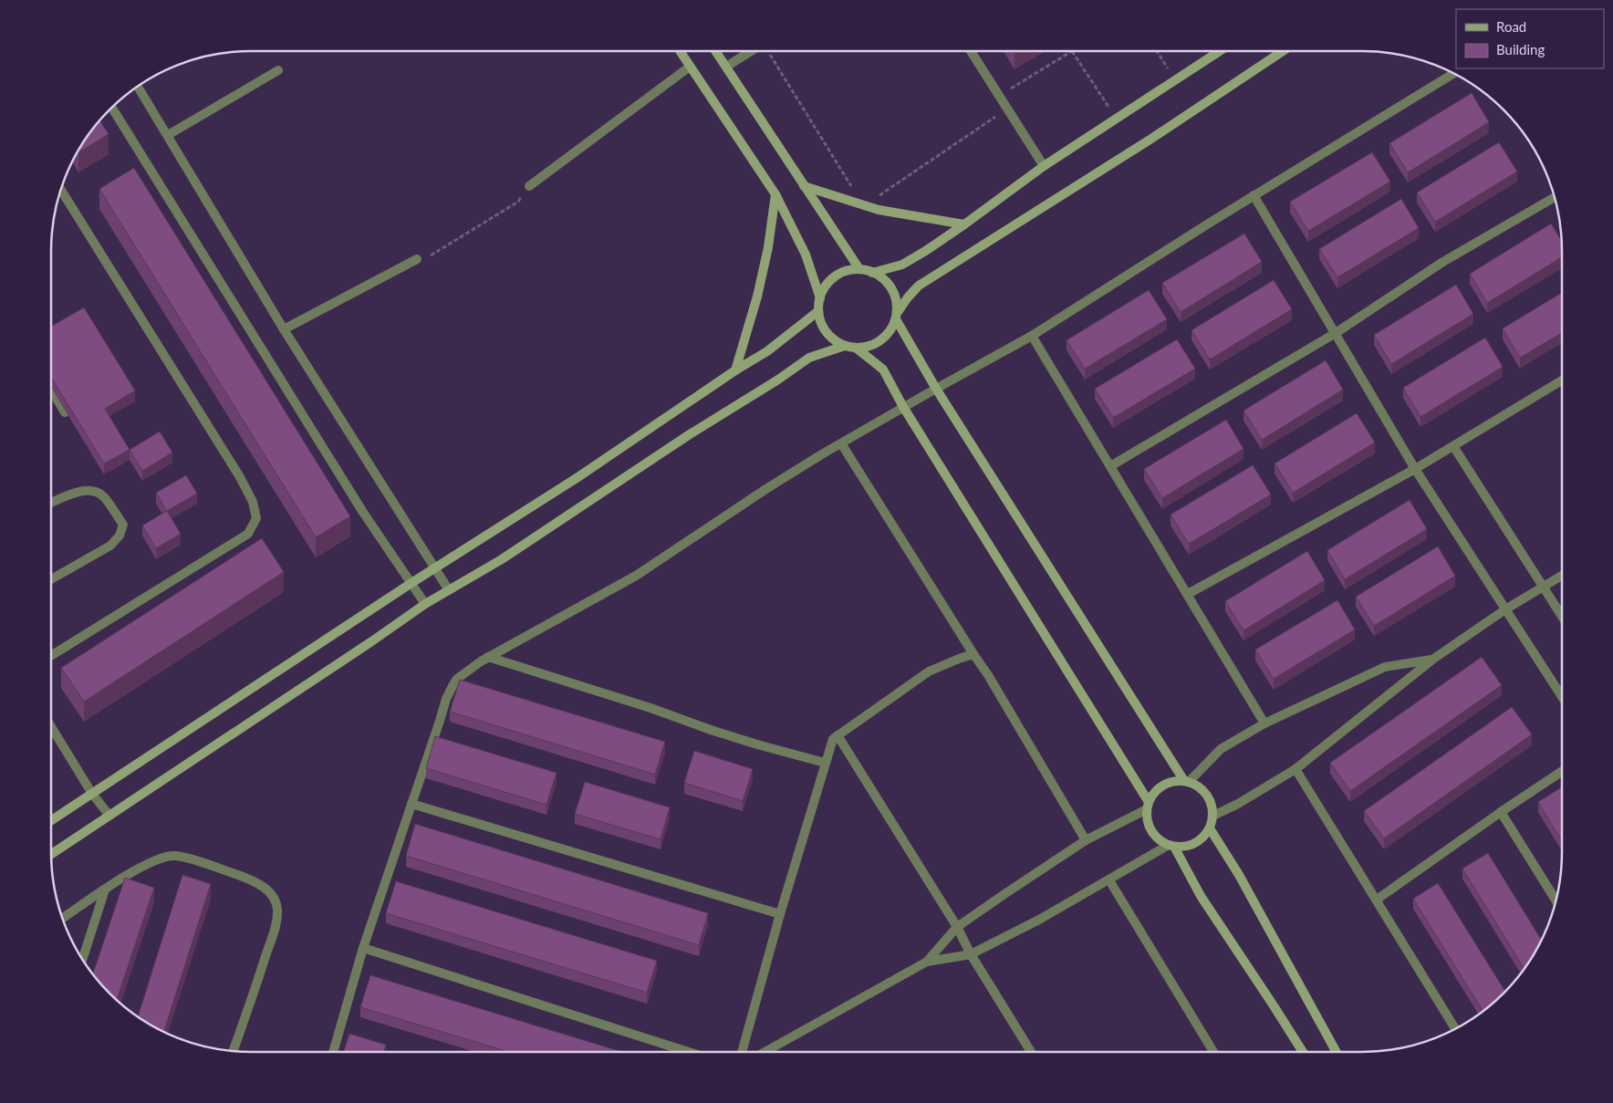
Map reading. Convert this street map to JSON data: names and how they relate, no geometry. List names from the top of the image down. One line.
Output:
{"legend":["Road","Building"]}
